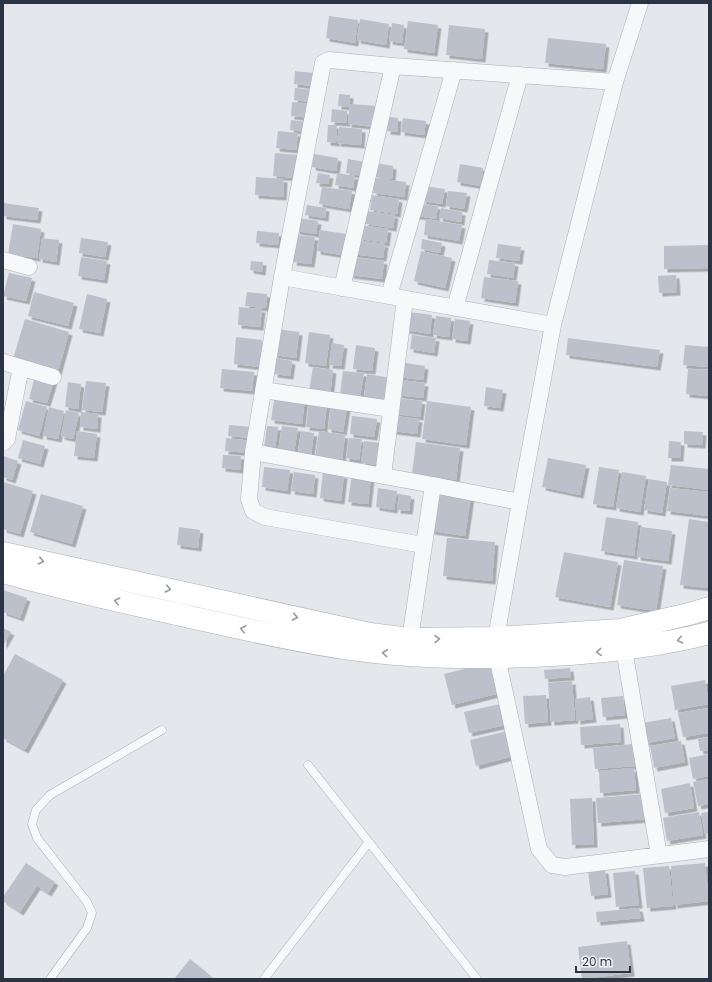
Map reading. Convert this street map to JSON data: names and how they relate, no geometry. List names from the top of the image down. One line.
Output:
{"scale_bar":"20 m"}
